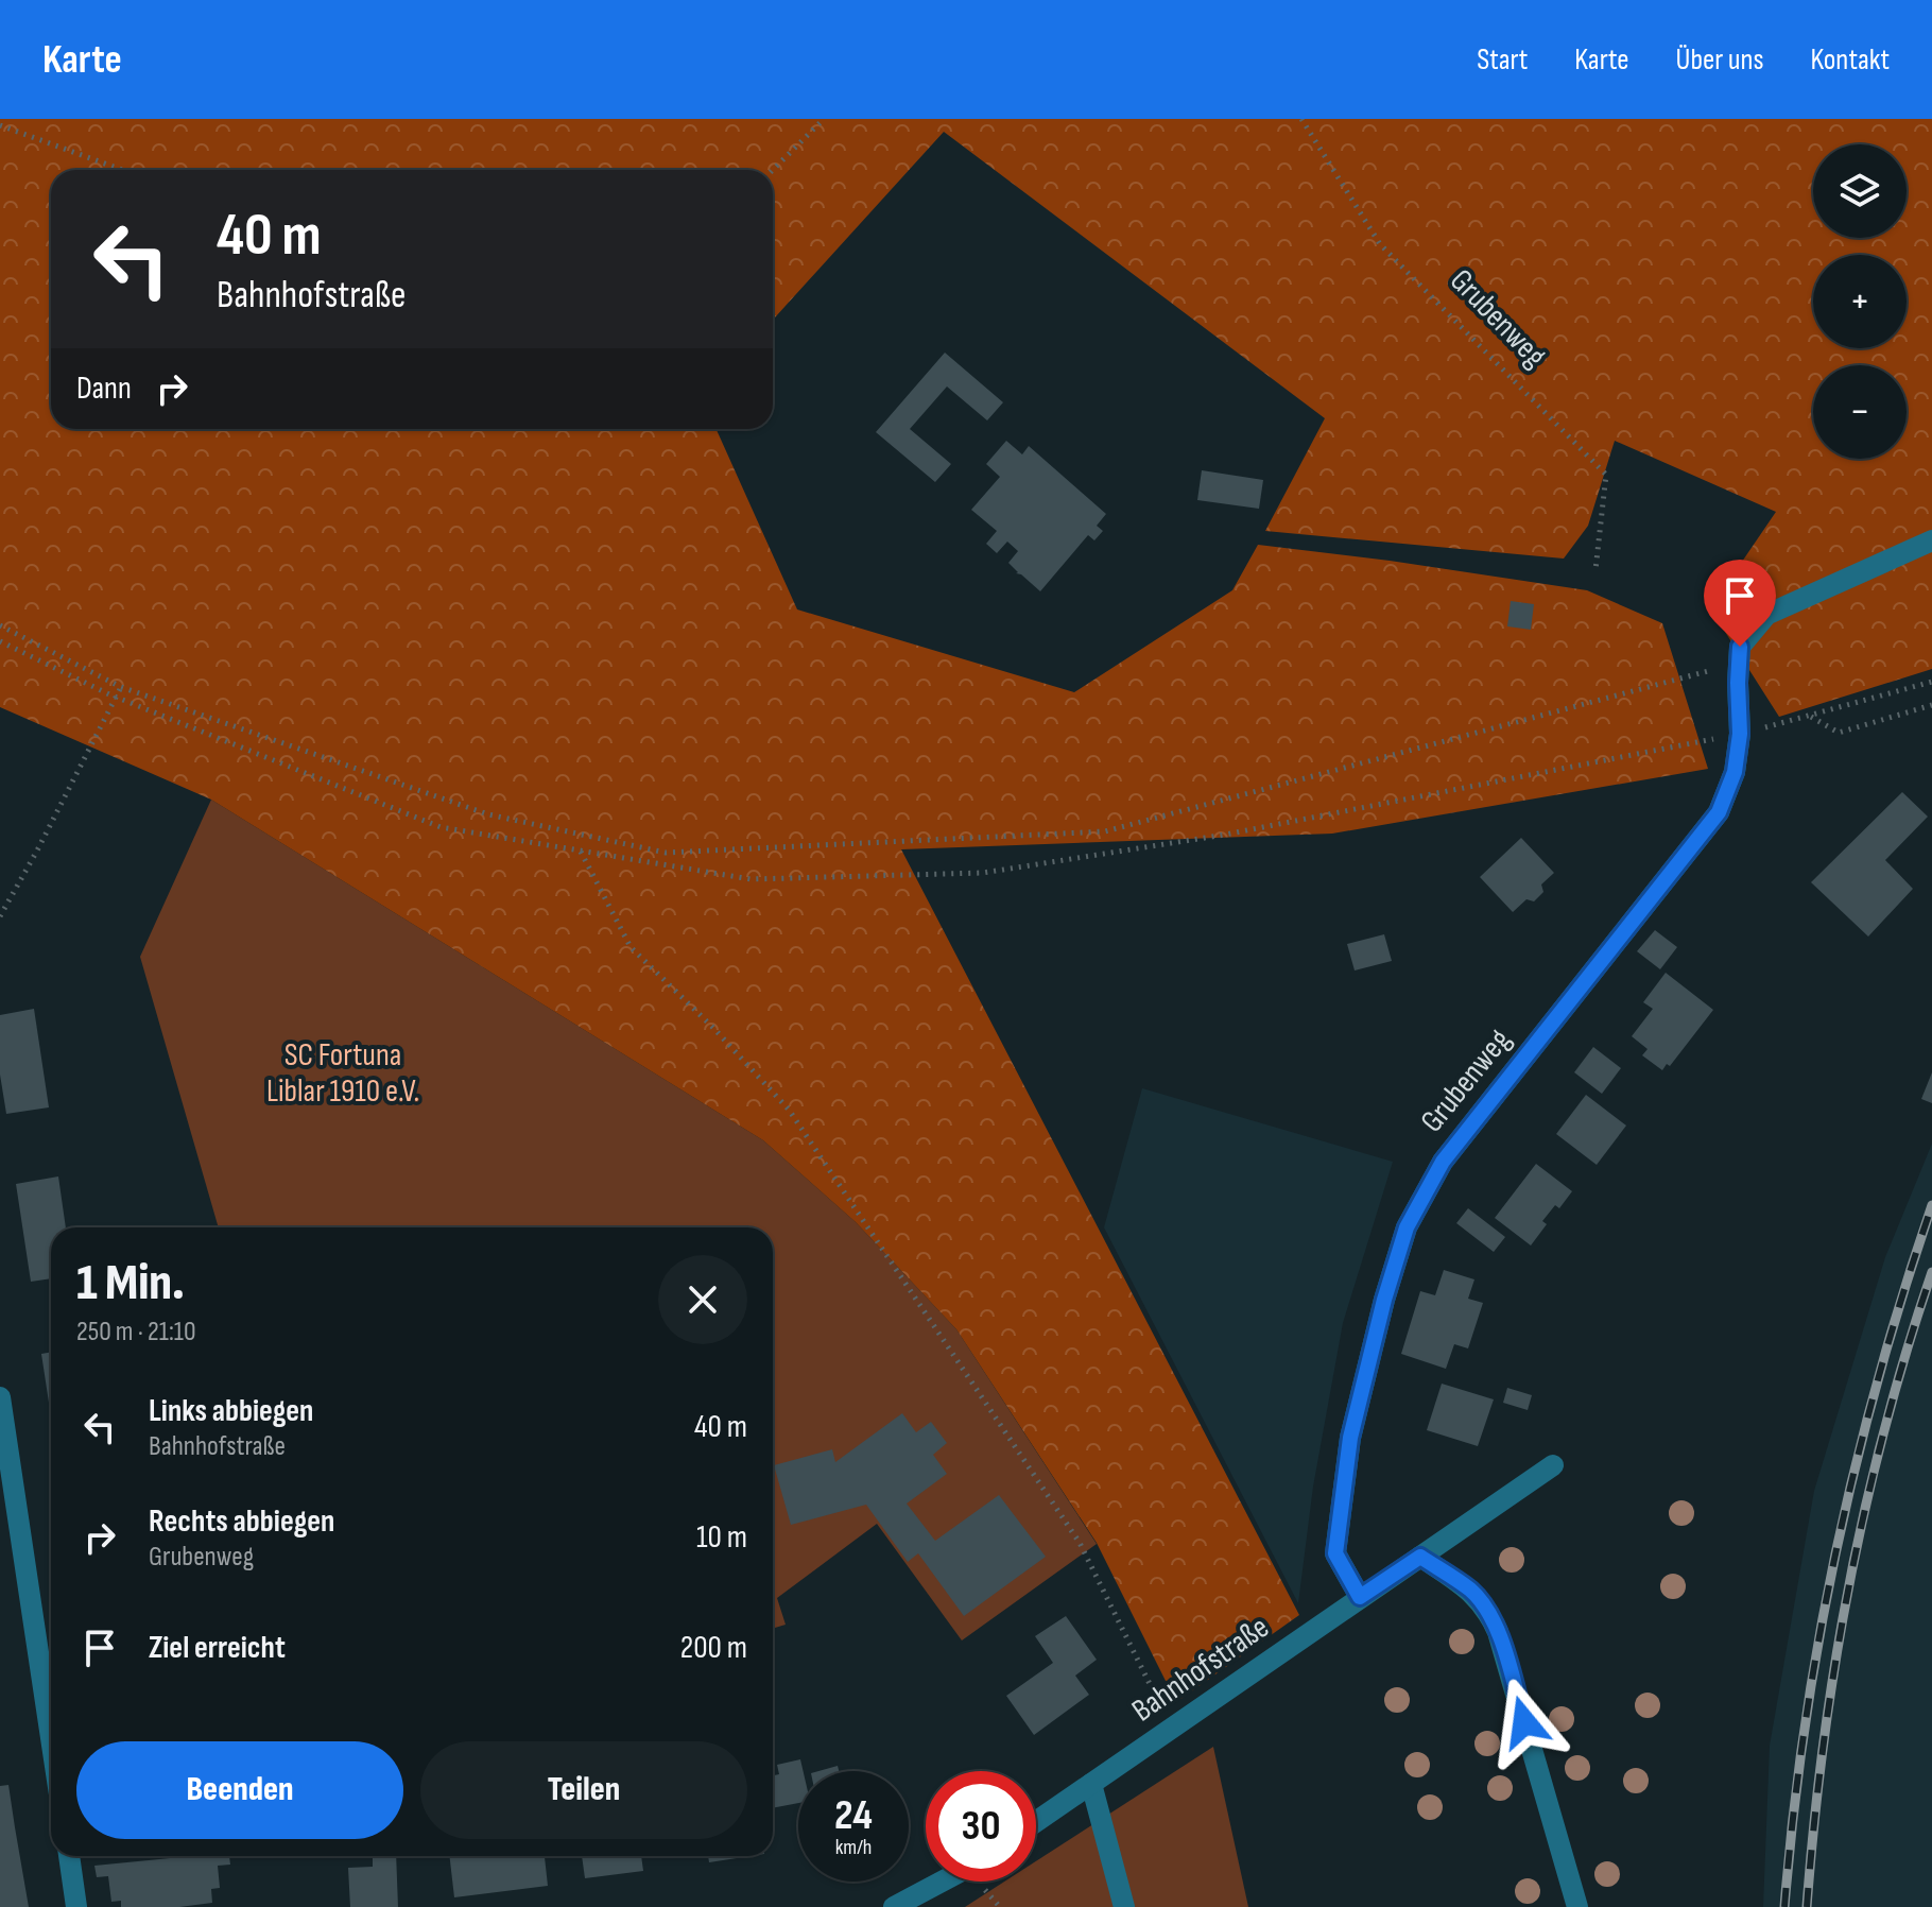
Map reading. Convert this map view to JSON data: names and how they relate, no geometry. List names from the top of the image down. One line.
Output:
{"streets":{"street":["Grubenweg","Bahnhofstraße"]},"crossings":[["Grubenweg","Bahnhofstraße"]],"parks":["SC Fortuna Liblar 1910 e.V."],"page":{"header":"Karte","nav":["Start","Karte","Über uns","Kontakt"],"map_buttons":["+","−"],"turn":["40 m","Bahnhofstraße"],"then":"Dann","heading":["1 Min.","250 m · 21:10"],"list":[{"name":"Links abbiegen","note":"Bahnhofstraße","value":"40 m"},{"name":"Rechts abbiegen","note":"Grubenweg","value":"10 m"},{"name":"Ziel erreicht","value":"200 m"}],"buttons":["Beenden","Teilen"],"speed":"24 km/h","limit":"30"}}
